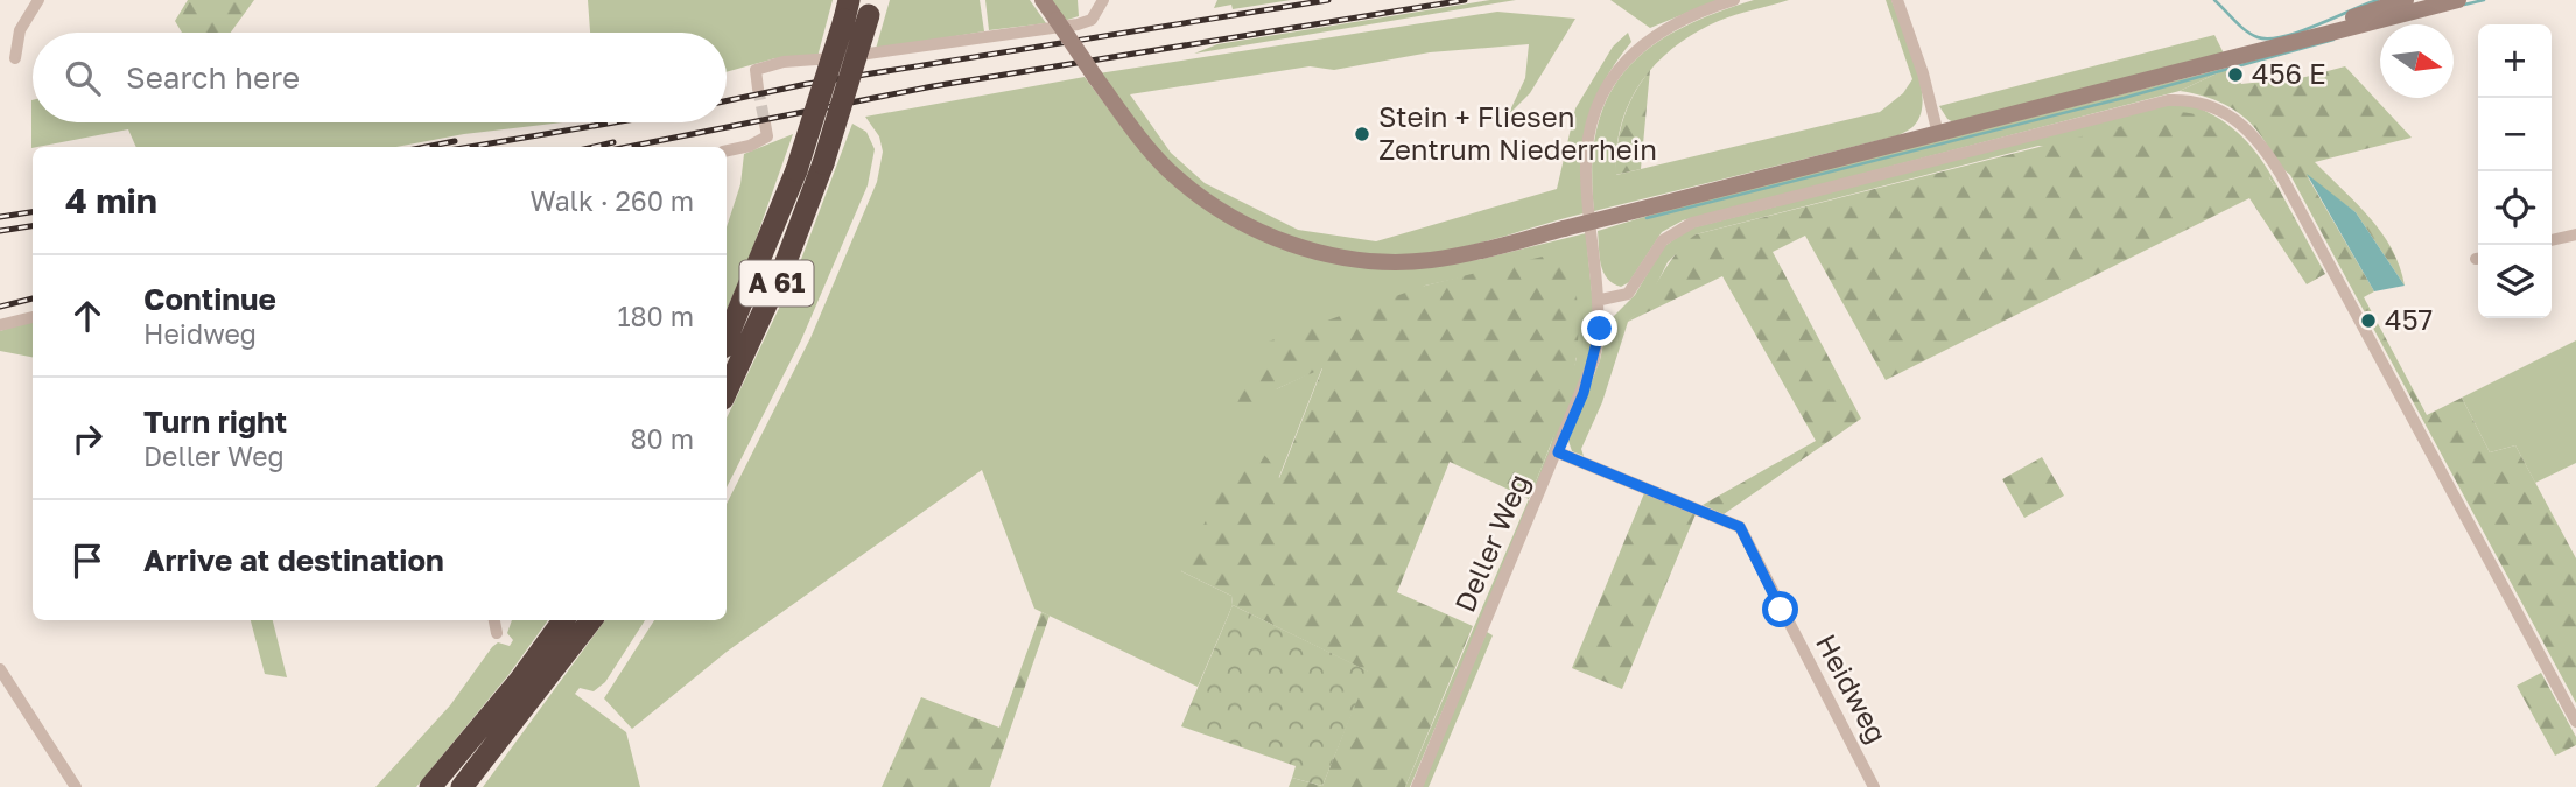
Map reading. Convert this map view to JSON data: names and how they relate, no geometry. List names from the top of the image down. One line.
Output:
{"streets":{"highway":["A 61"],"street":["Deller Weg","Heidweg"]},"crossings":[["Deller Weg","Heidweg"]],"places":["456 E","Stein + Fliesen Zentrum Niederrhein","457"],"north":"right","page":{"map_buttons":["+","−"],"search":"Search here","heading":["4 min","Walk · 260 m"],"list":[["Continue","Heidweg","180 m"],["Turn right","Deller Weg","80 m"],"Arrive at destination"]}}
